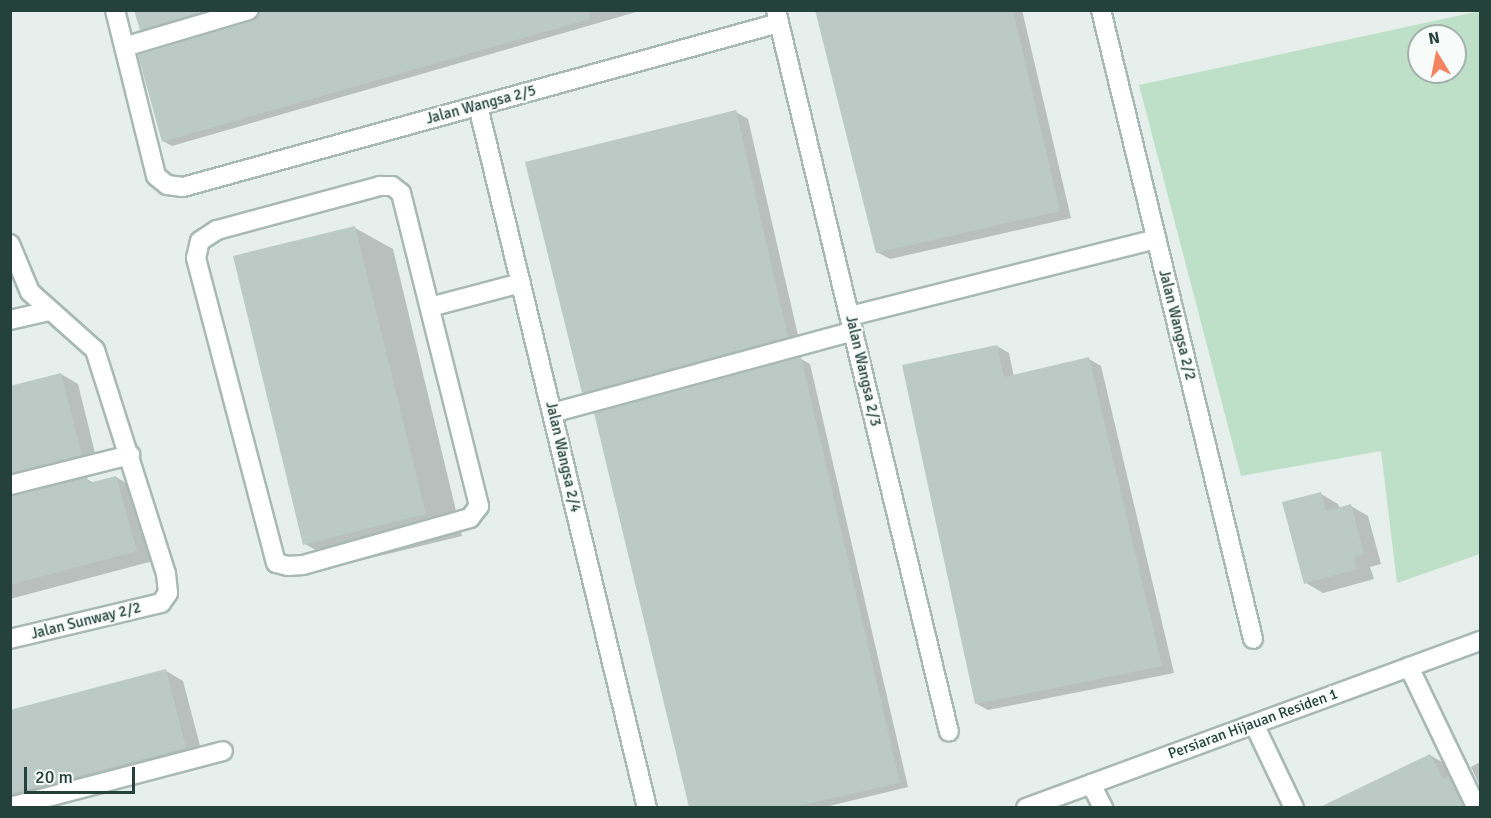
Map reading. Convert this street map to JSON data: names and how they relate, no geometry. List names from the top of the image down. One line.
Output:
{"streets":{"street":["Jalan Wangsa 2/5","Jalan Wangsa 2/2","Jalan Wangsa 2/3","Jalan Wangsa 2/4","Jalan Sunway 2/2","Persiaran Hijauan Residen 1"]},"crossings":[["Jalan Wangsa 2/5","Jalan Wangsa 2/3"],["Jalan Wangsa 2/5","Jalan Wangsa 2/4"]],"scale_bar":"20 m","north":"top"}
